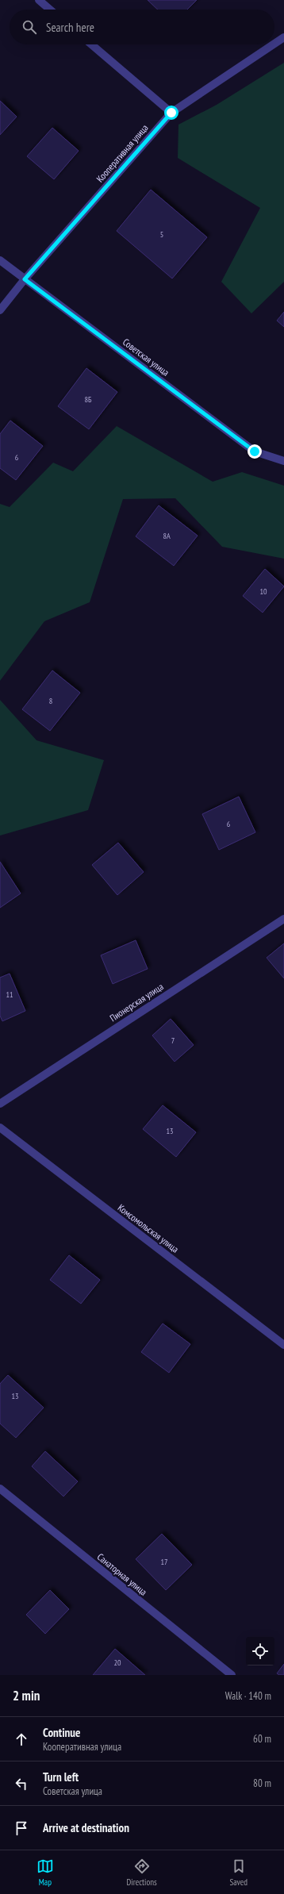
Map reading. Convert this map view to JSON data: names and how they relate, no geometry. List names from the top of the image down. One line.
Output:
{"streets":{"street":["Кооперативная улица","Советская улица","Пионерская улица","Комсомольская улица","Санаторная улица"]},"crossings":[["Кооперативная улица","Советская улица"]],"house_numbers":["5","8Б","6","8А","10","8","6","11","7","13","13","17","20"],"page":{"search":"Search here","heading":["2 min","Walk · 140 m"],"list":[["Continue","Кооперативная улица","60 m"],["Turn left","Советская улица","80 m"],"Arrive at destination"],"nav":["Map","Directions","Saved"]}}
